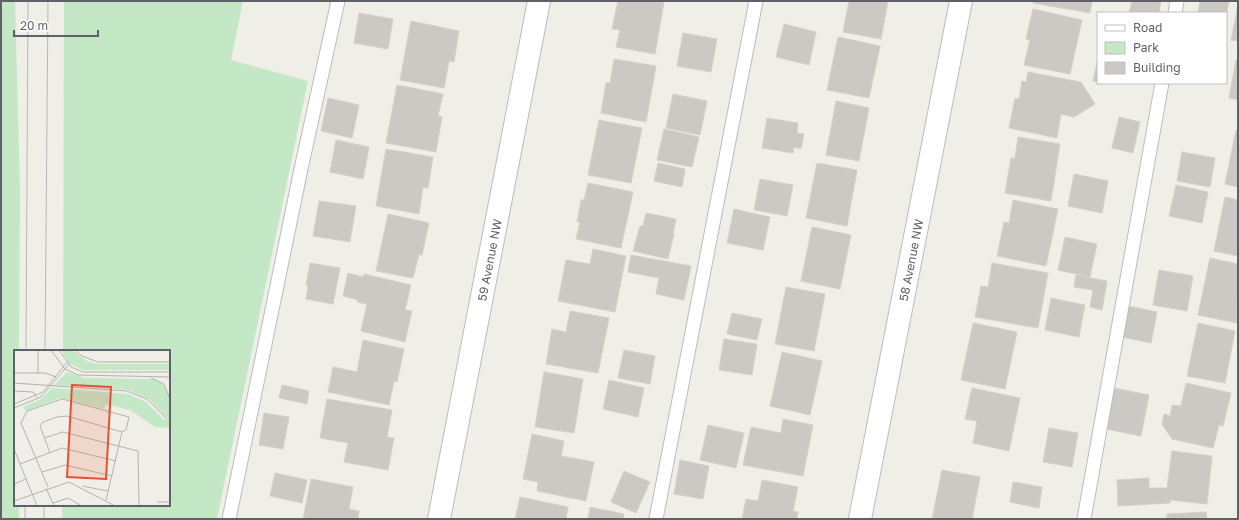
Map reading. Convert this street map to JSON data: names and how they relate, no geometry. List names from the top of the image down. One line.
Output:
{"streets":{"street":["59 Avenue NW","58 Avenue NW"]},"legend":["Road","Park","Building"],"scale_bar":"20 m"}
